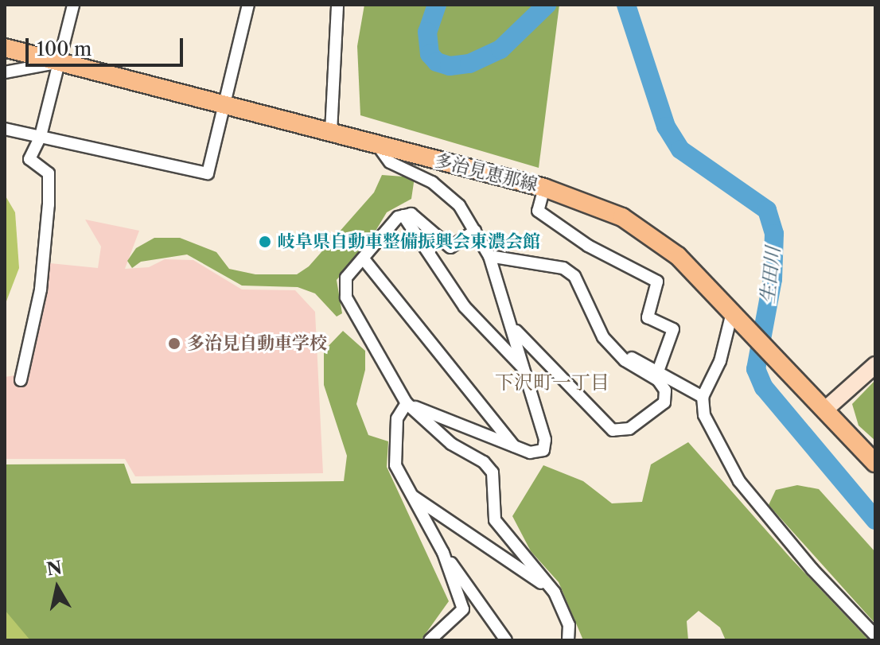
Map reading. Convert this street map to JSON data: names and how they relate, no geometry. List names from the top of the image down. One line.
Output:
{"streets":{"main road":["多治見恵那線"]},"districts":["下沢町一丁目"],"water":["生田川"],"places":["岐阜県自動車整備振興会東濃会館","多治見自動車学校"],"scale_bar":"100 m","north":"top"}
